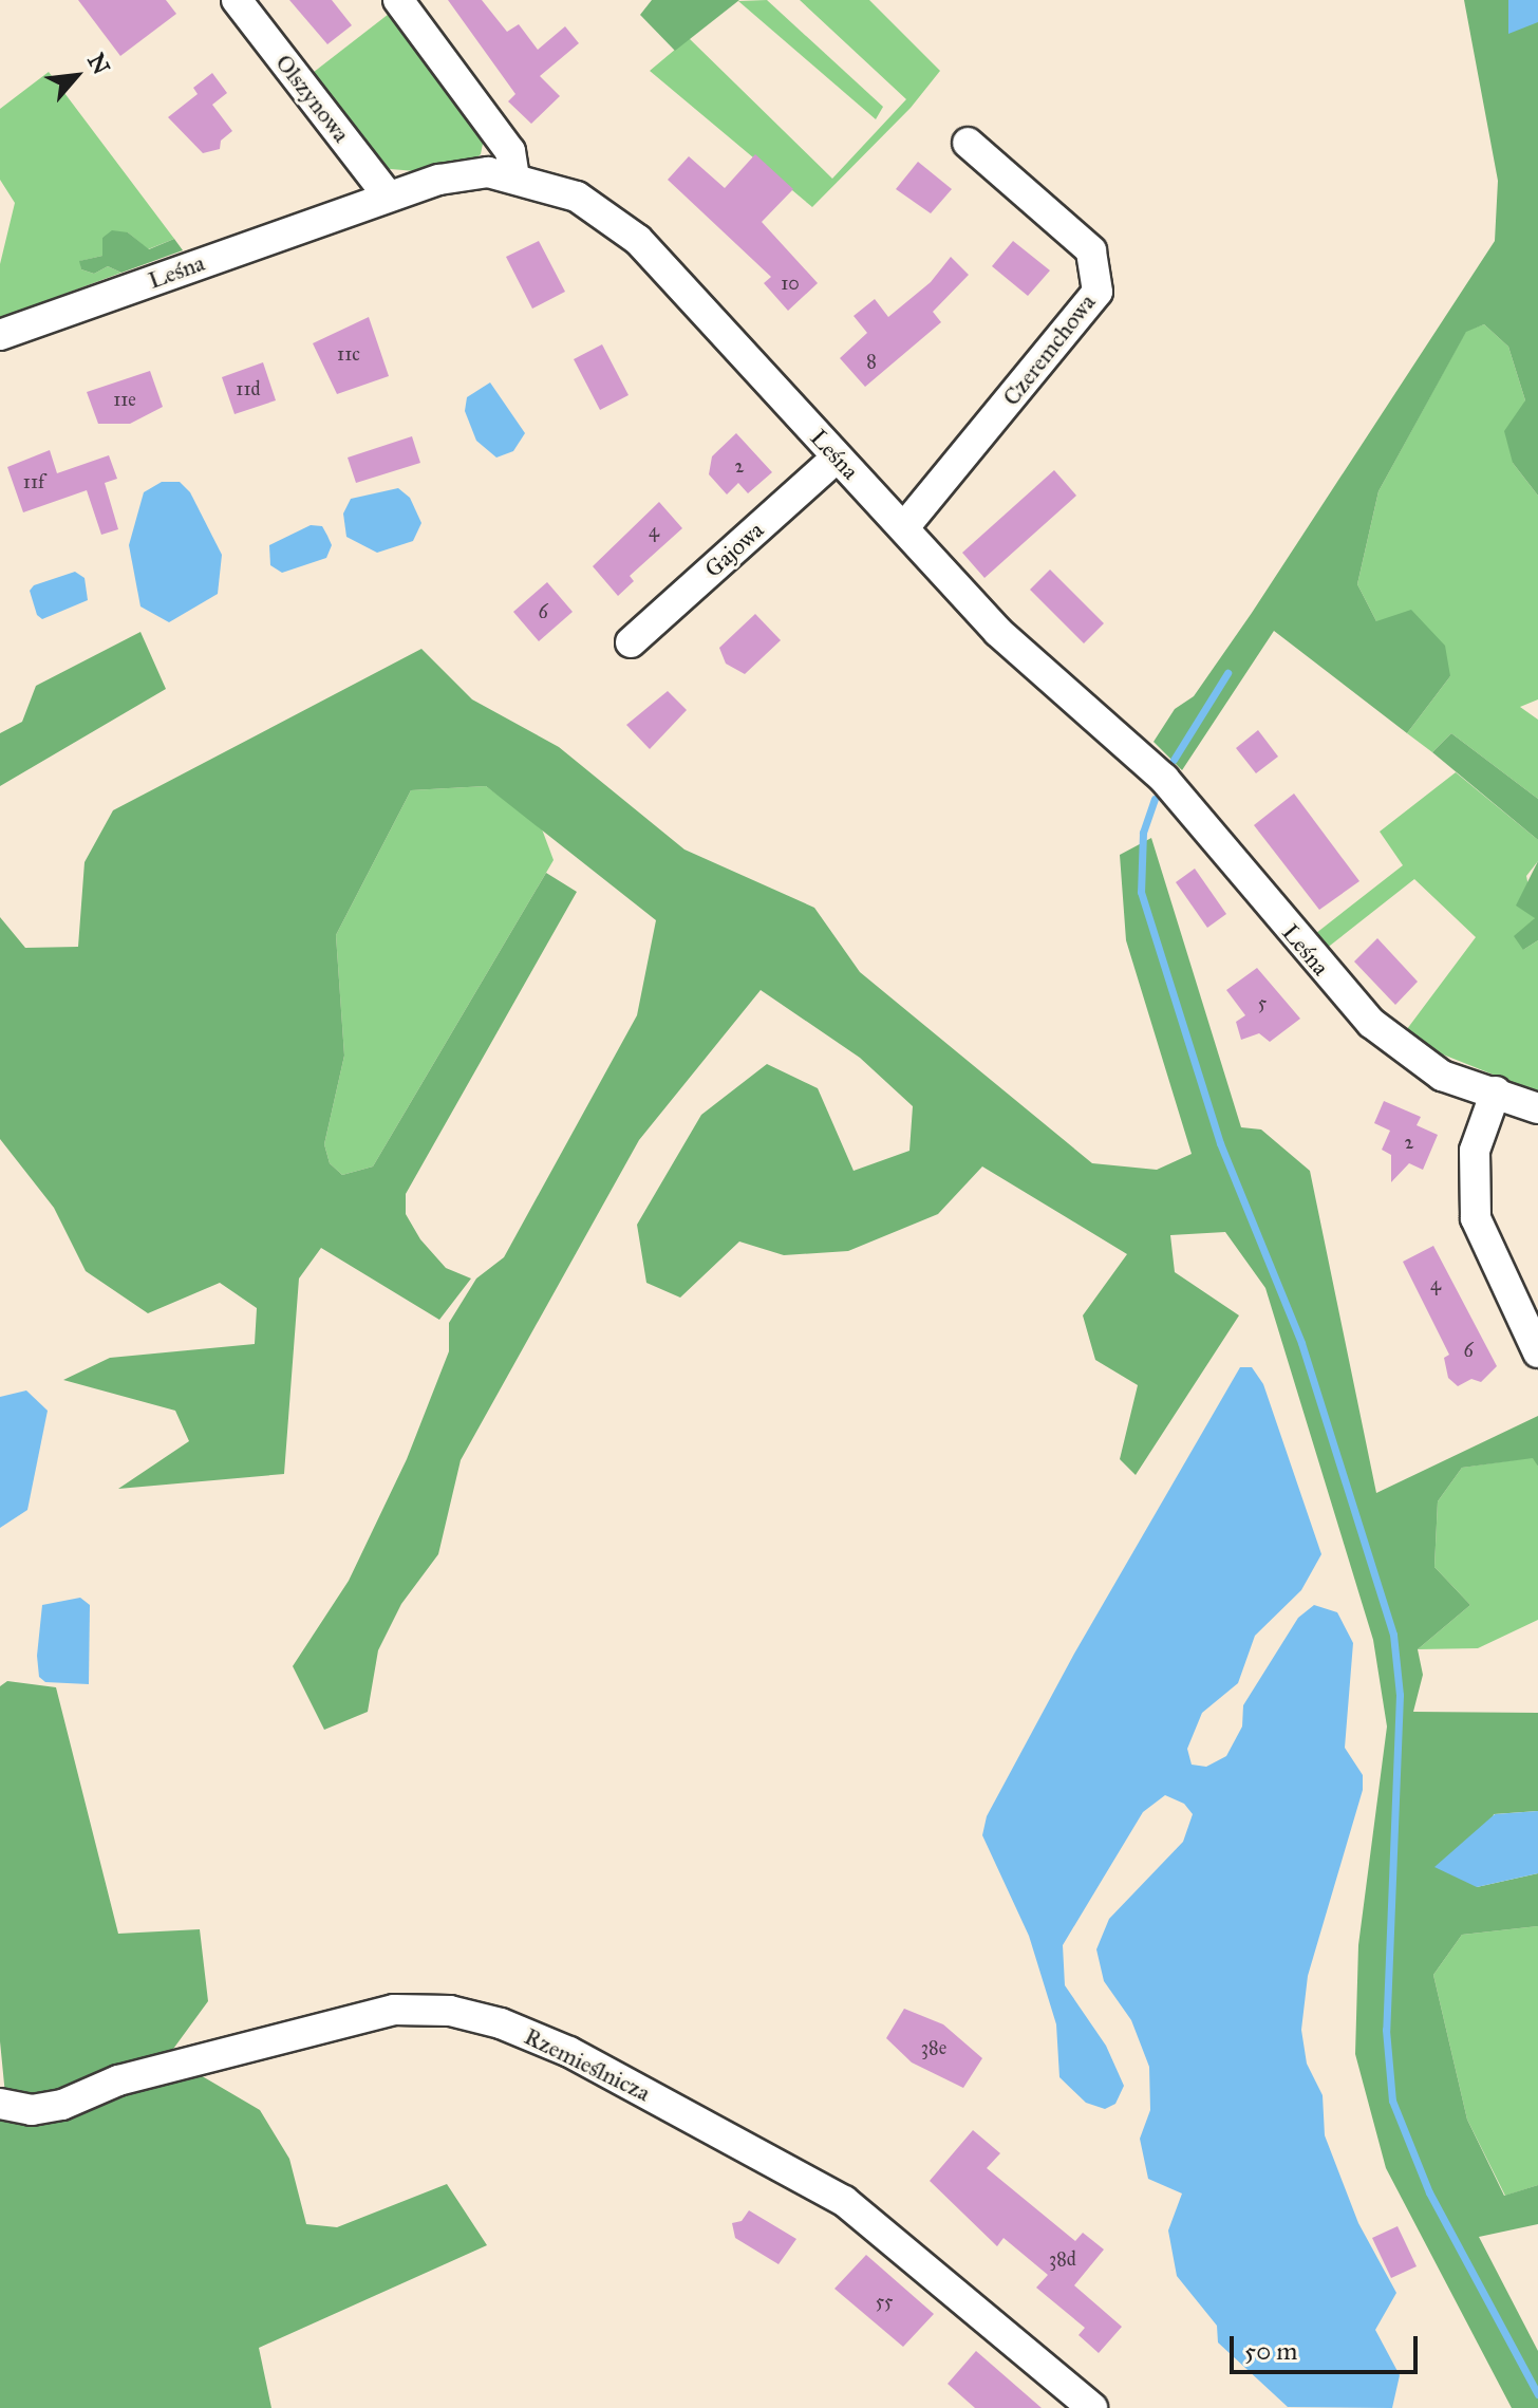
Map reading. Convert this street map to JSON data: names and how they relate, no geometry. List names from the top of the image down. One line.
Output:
{"streets":{"street":["Olszynowa","Leśna","Czeremchowa","Gajowa","Rzemieślnicza"]},"crossings":[["Olszynowa","Leśna"],["Leśna","Czeremchowa"],["Leśna","Gajowa"]],"house_numbers":["10","11c","8","11d","11e","2","11f","4","6","5","2","4","6","38e","38d","55"],"scale_bar":"50 m","north":"top right"}
